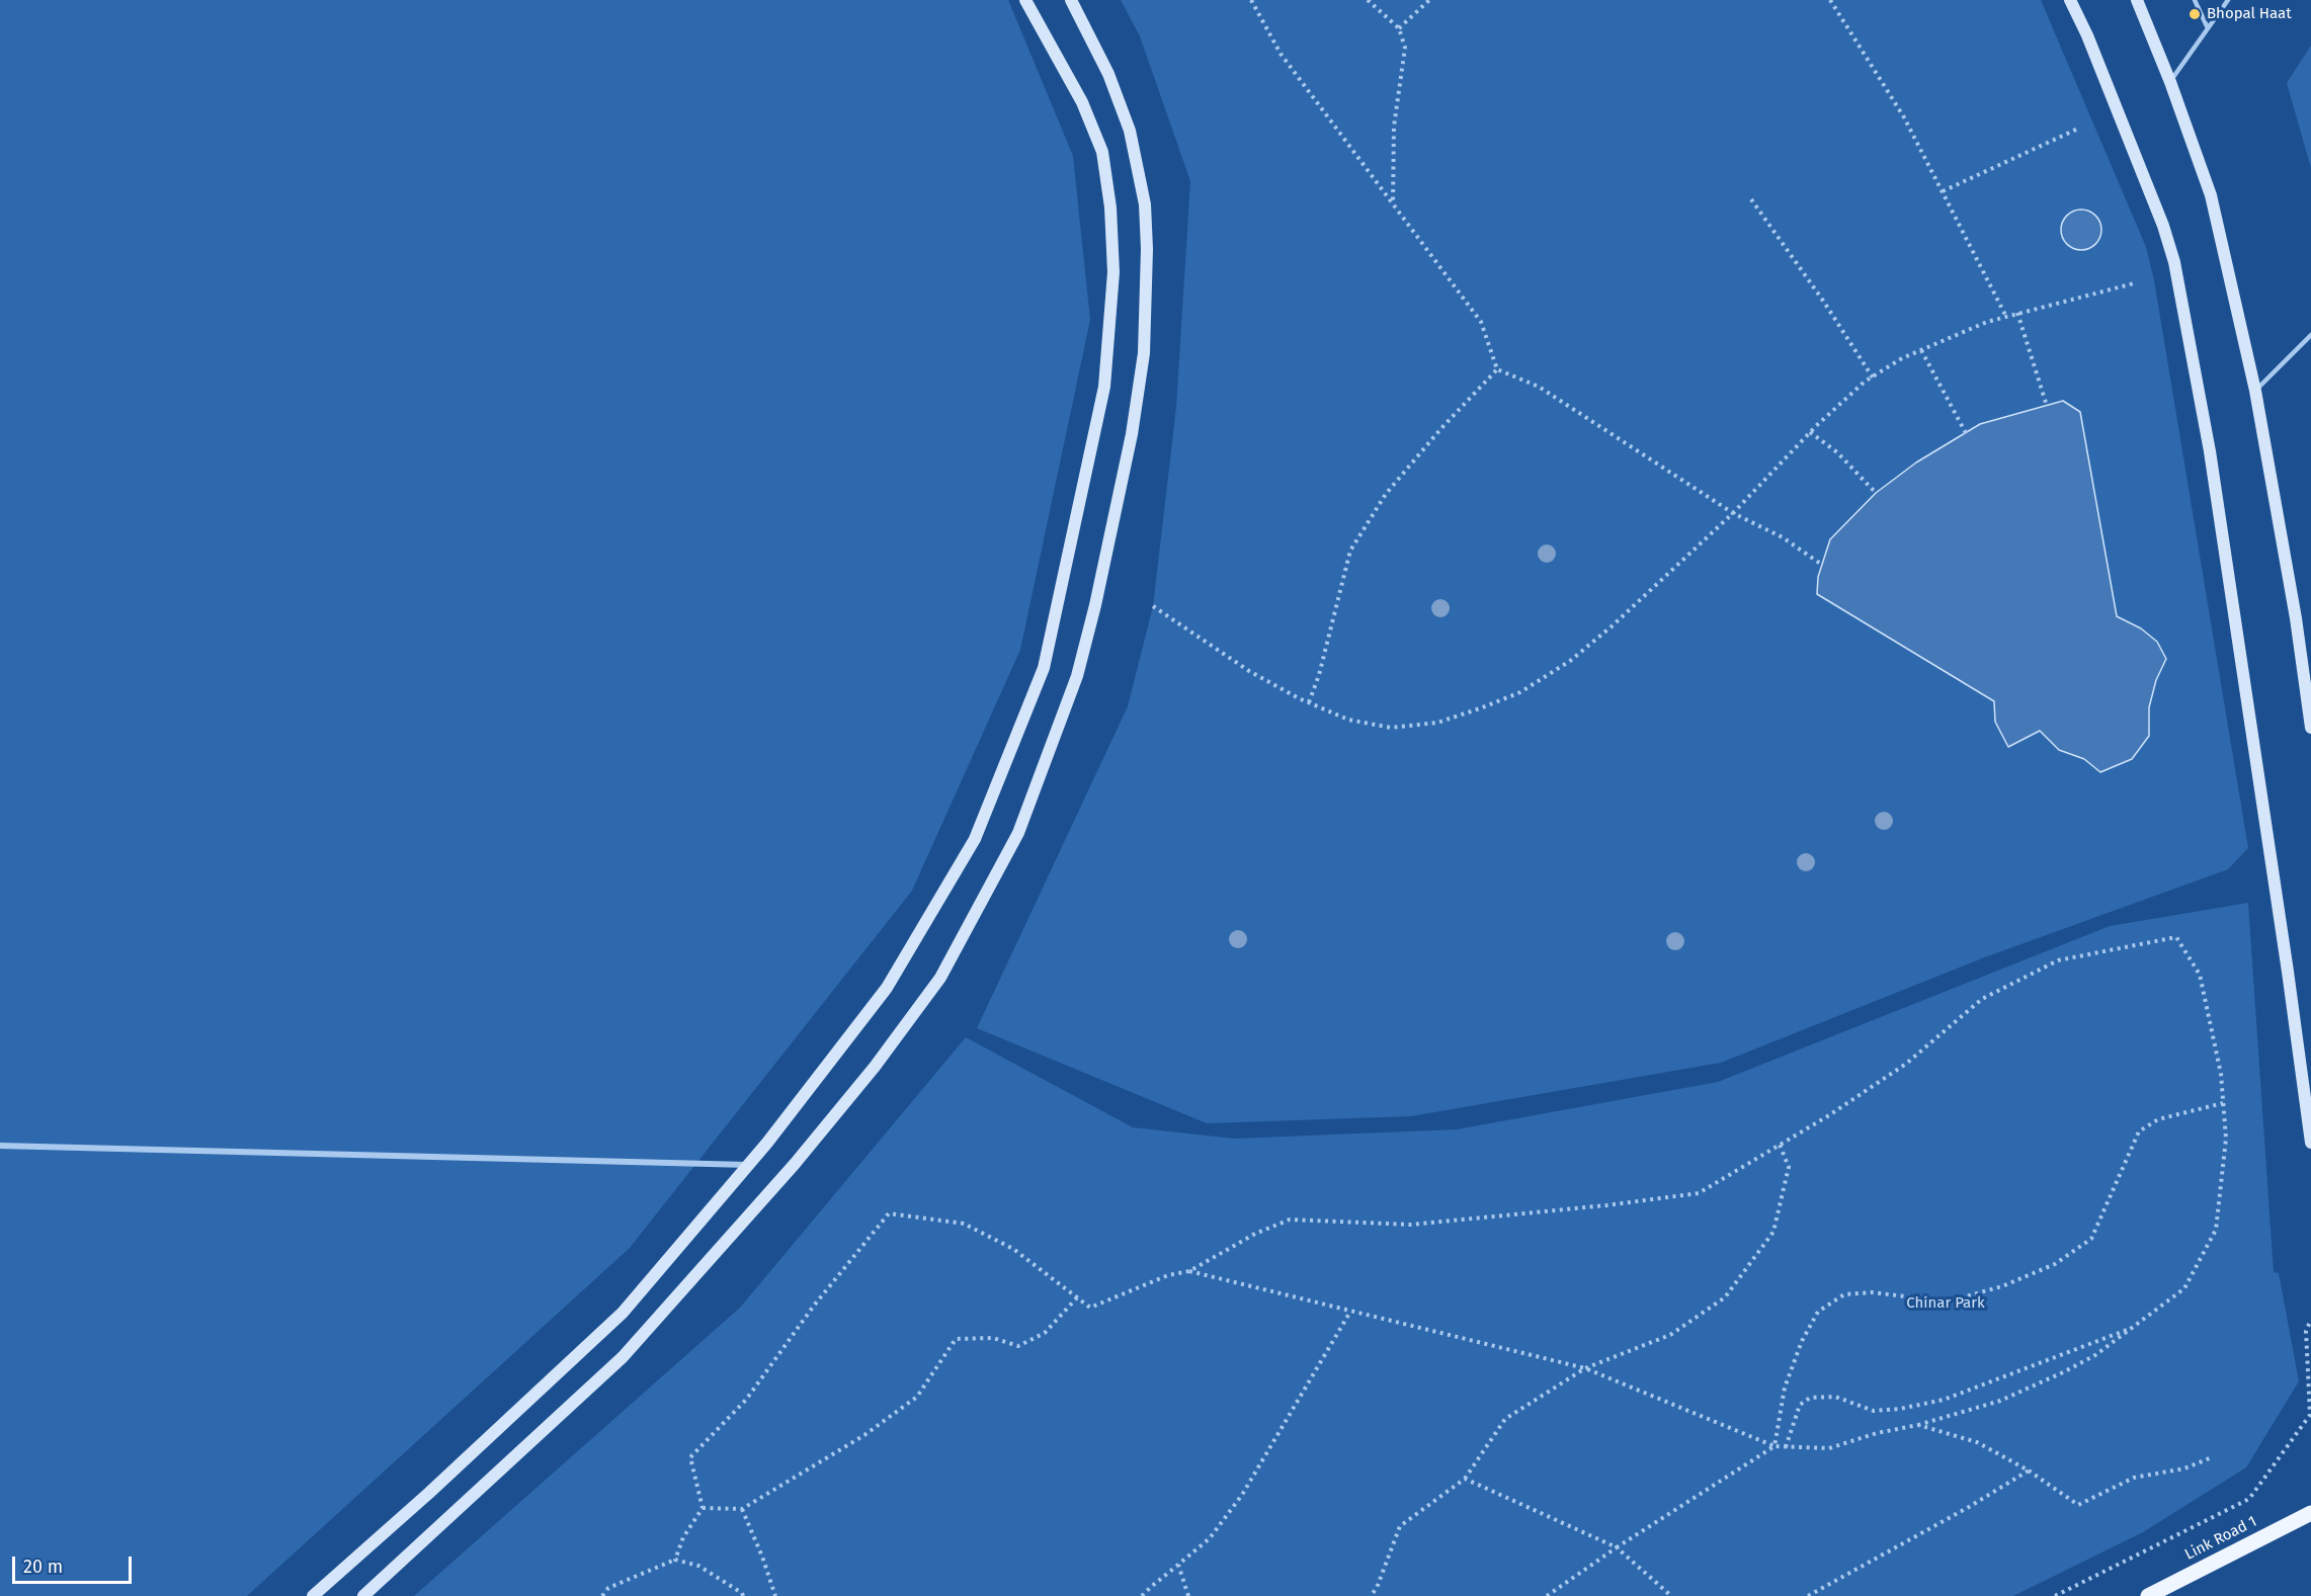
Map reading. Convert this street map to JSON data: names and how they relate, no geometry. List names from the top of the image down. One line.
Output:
{"streets":{"main road":["Link Road 1"]},"parks":["Chinar Park"],"places":["Bhopal Haat"],"scale_bar":"20 m"}
